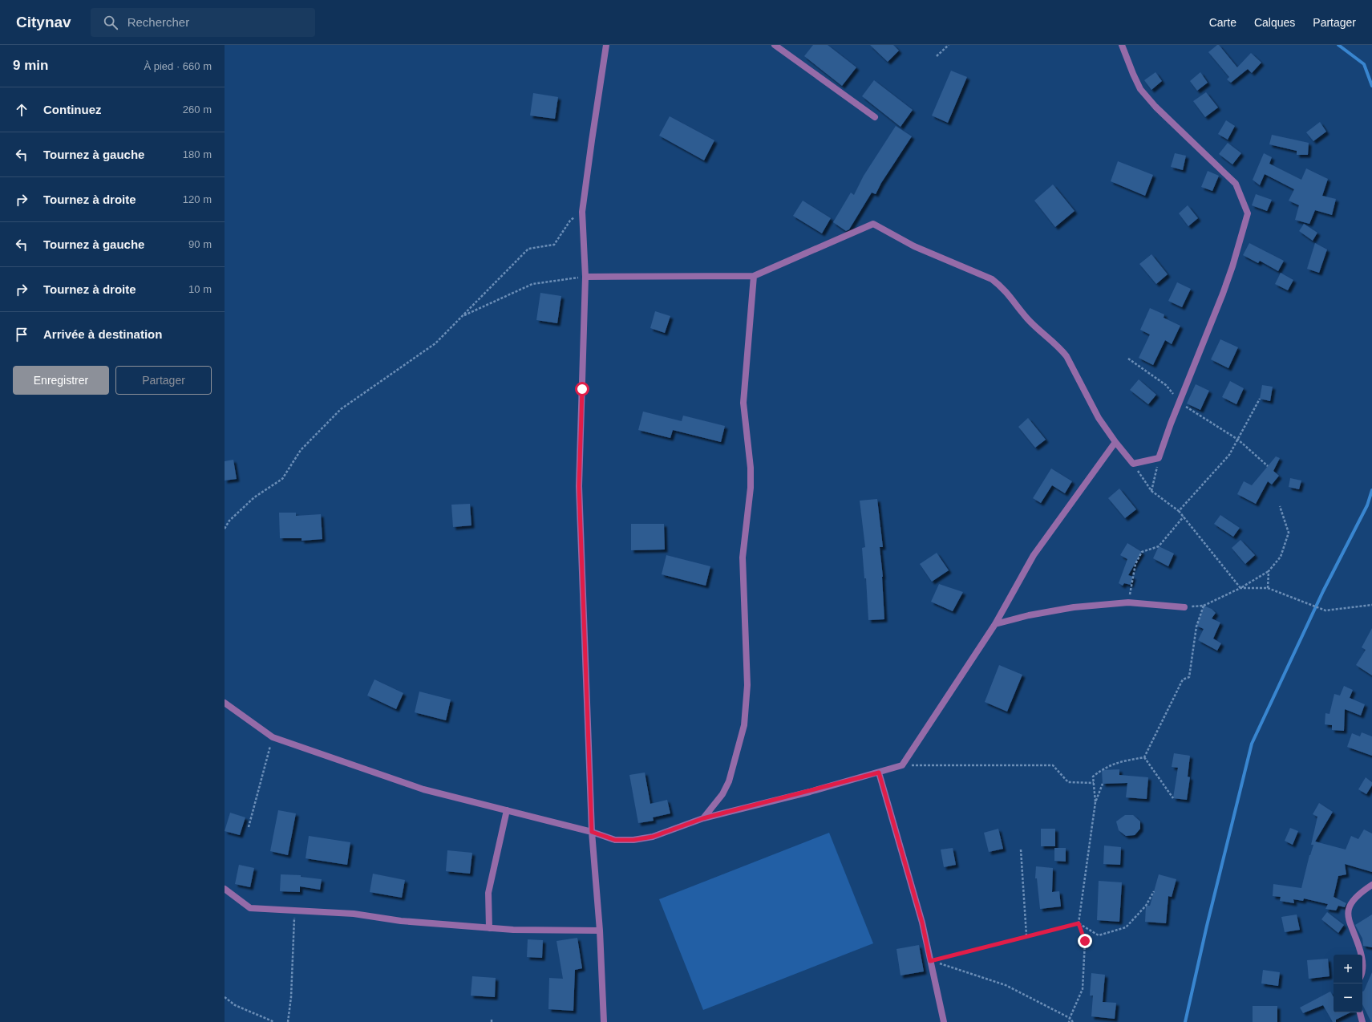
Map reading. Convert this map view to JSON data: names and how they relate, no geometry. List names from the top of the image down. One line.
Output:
{"page":{"header":"Citynav","search":"Rechercher","nav":["Carte","Calques","Partager"],"heading":["9 min","À pied · 660 m"],"list":[["Continuez","260 m"],["Tournez à gauche","180 m"],["Tournez à droite","120 m"],["Tournez à gauche","90 m"],["Tournez à droite","10 m"],"Arrivée à destination"],"buttons":["Enregistrer","Partager"],"map_buttons":["+","−"]}}
